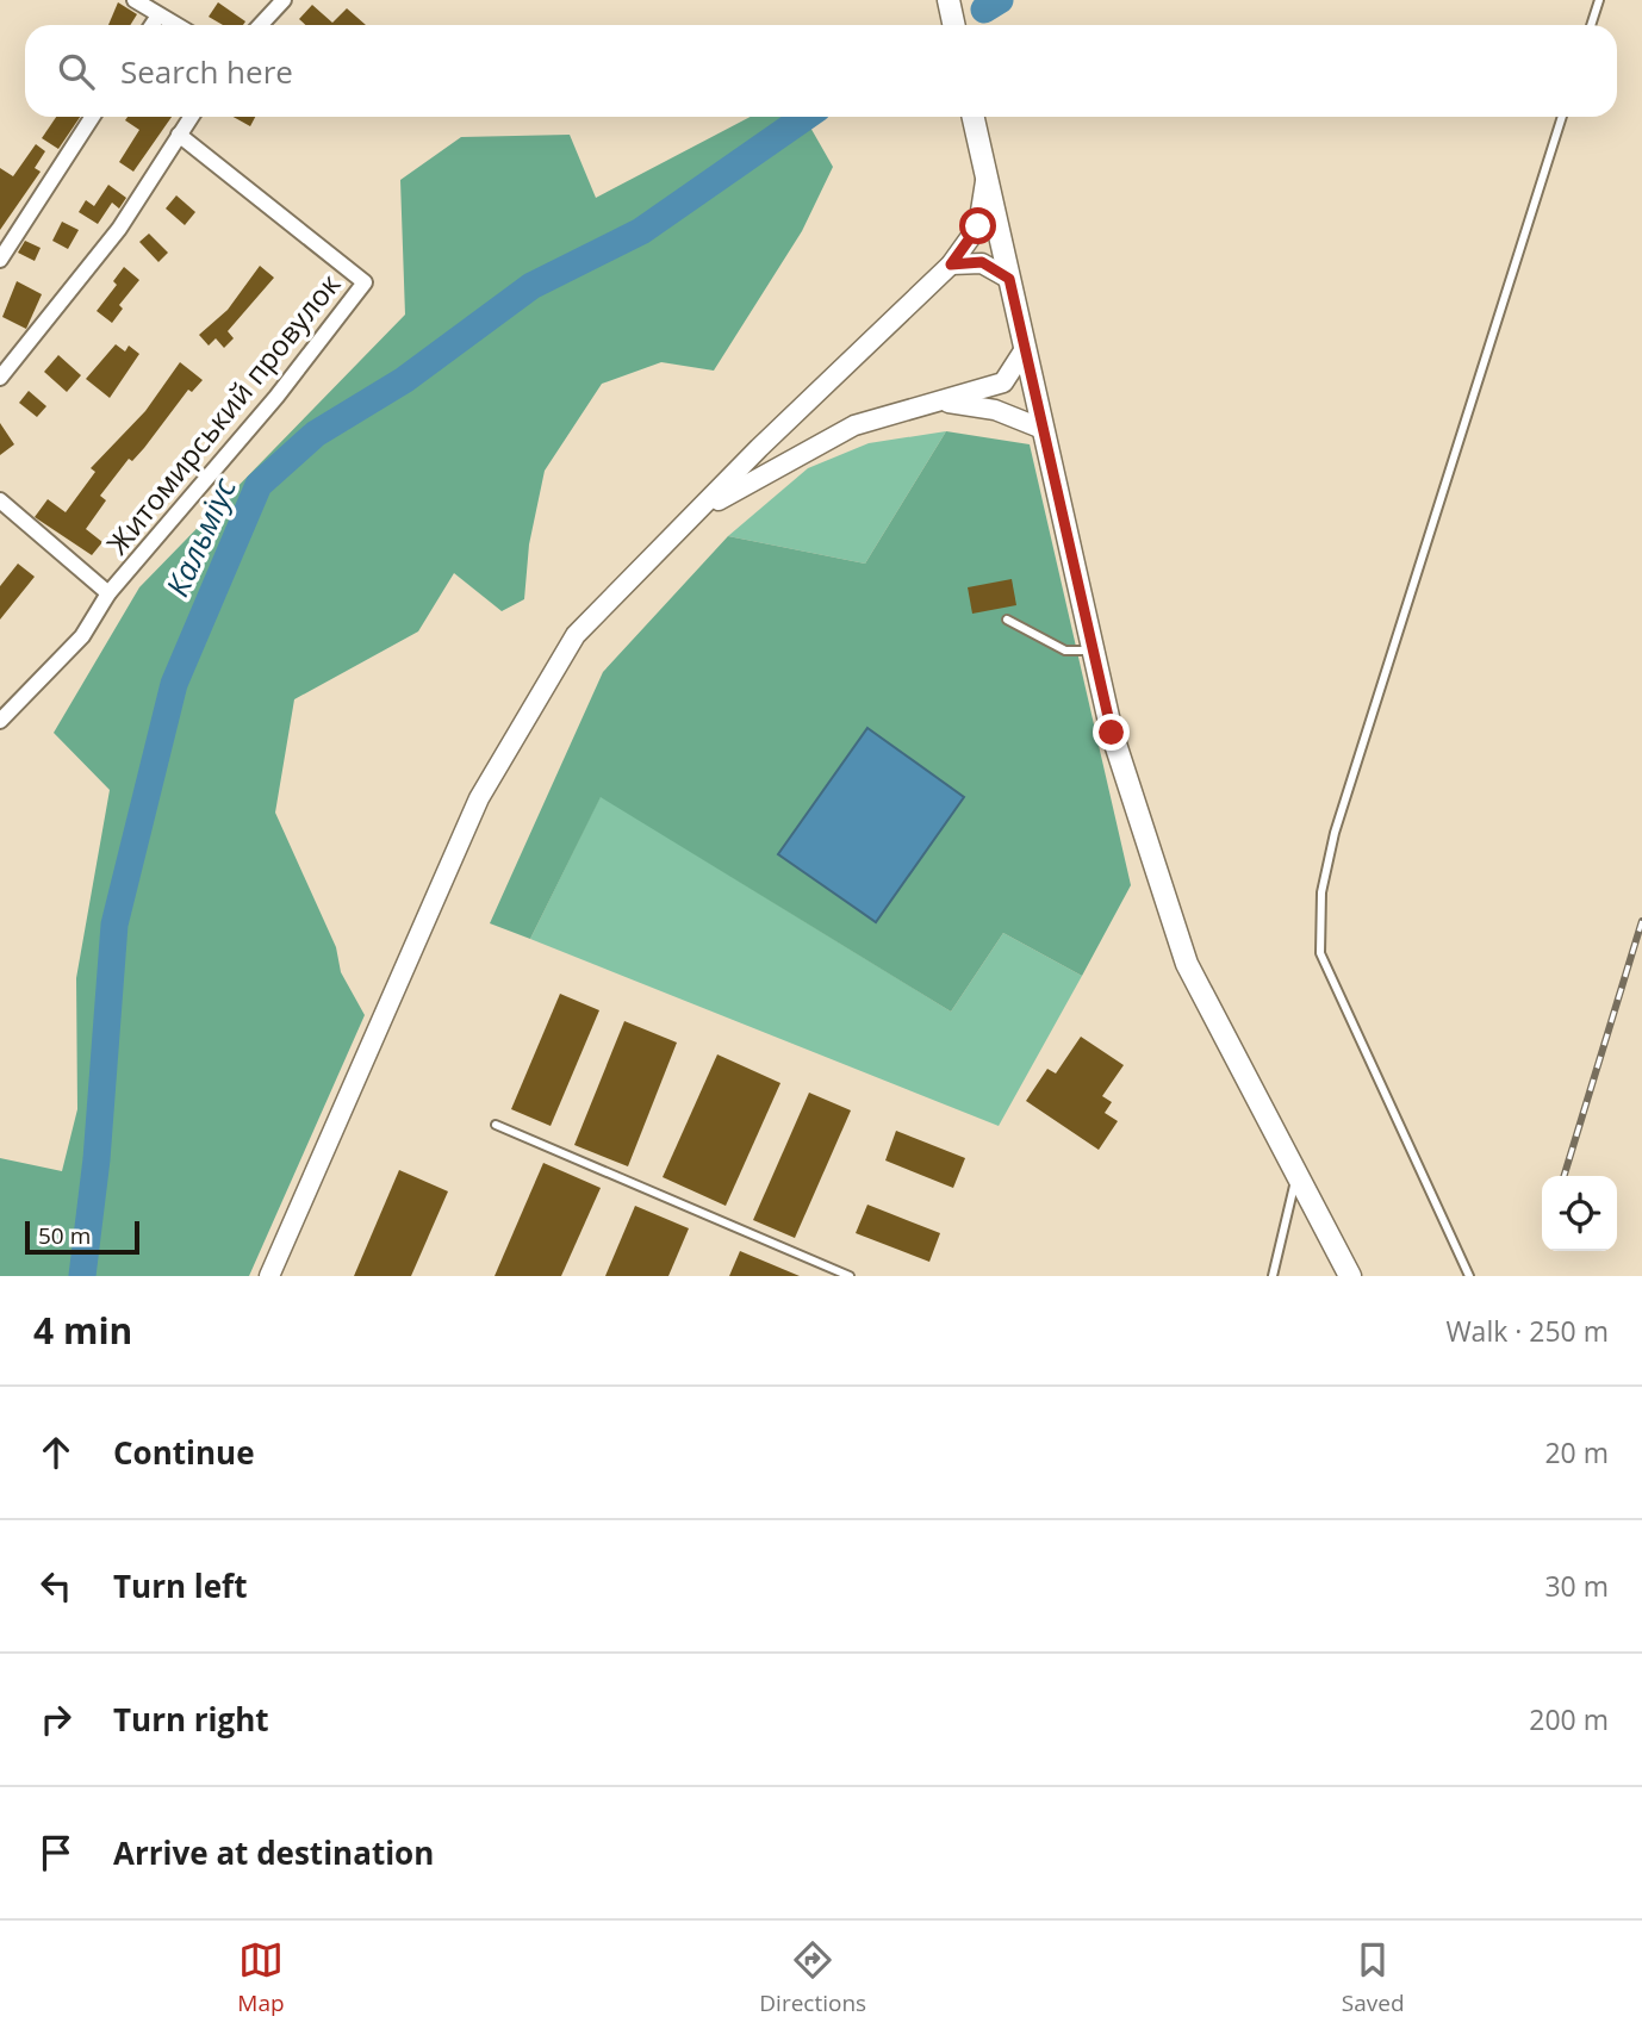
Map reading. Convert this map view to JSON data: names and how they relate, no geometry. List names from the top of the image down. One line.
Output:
{"streets":{"street":["Житомирський провулок"]},"water":["Кальміус"],"scale_bar":"50 m","page":{"search":"Search here","scale":"50 m","heading":["4 min","Walk · 250 m"],"list":[["Continue","20 m"],["Turn left","30 m"],["Turn right","200 m"],"Arrive at destination"],"nav":["Map","Directions","Saved"]}}
